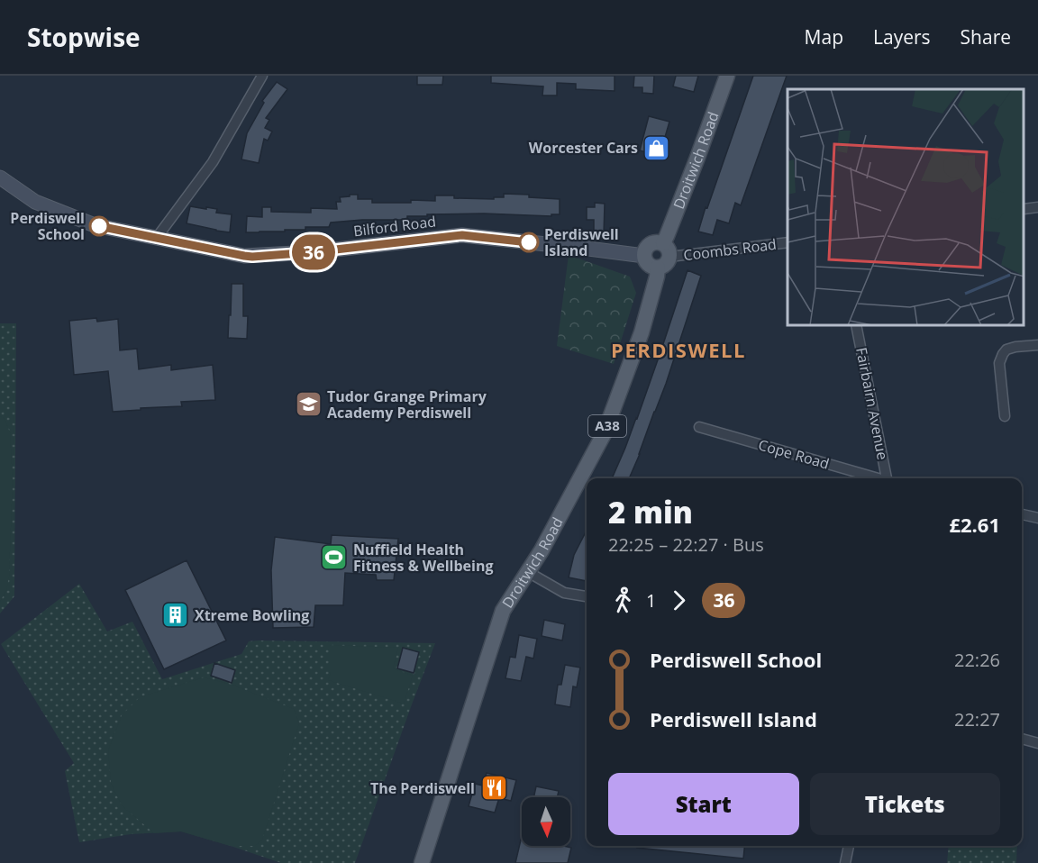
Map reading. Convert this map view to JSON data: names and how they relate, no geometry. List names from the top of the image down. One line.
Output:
{"streets":{"main road":["Droitwich Road","Bilford Road","A38"],"street":["Coombs Road","Fairbairn Avenue","Cope Road"]},"crossings":[["Droitwich Road","Bilford Road"],["Droitwich Road","Coombs Road"],["Bilford Road","Coombs Road"]],"districts":["PERDISWELL"],"places":{"shop":["Worcester Cars"],"other":["Perdiswell School","Perdiswell Island"],"school or university":["Tudor Grange Primary Academy Perdiswell"],"sports":["Nuffield Health Fitness & Wellbeing"],"building":["Xtreme Bowling"],"restaurant":["The Perdiswell"]},"lines":["bus line 36"],"north":"bottom","page":{"header":"Stopwise","nav":["Map","Layers","Share"],"on_map":"36","heading":["2 min","22:25 – 22:27 · Bus","£2.61"],"legs":["1","36"],"list":[{"name":"Perdiswell School","value":"22:26"},{"name":"Perdiswell Island","value":"22:27"}],"buttons":["Start","Tickets"]}}
